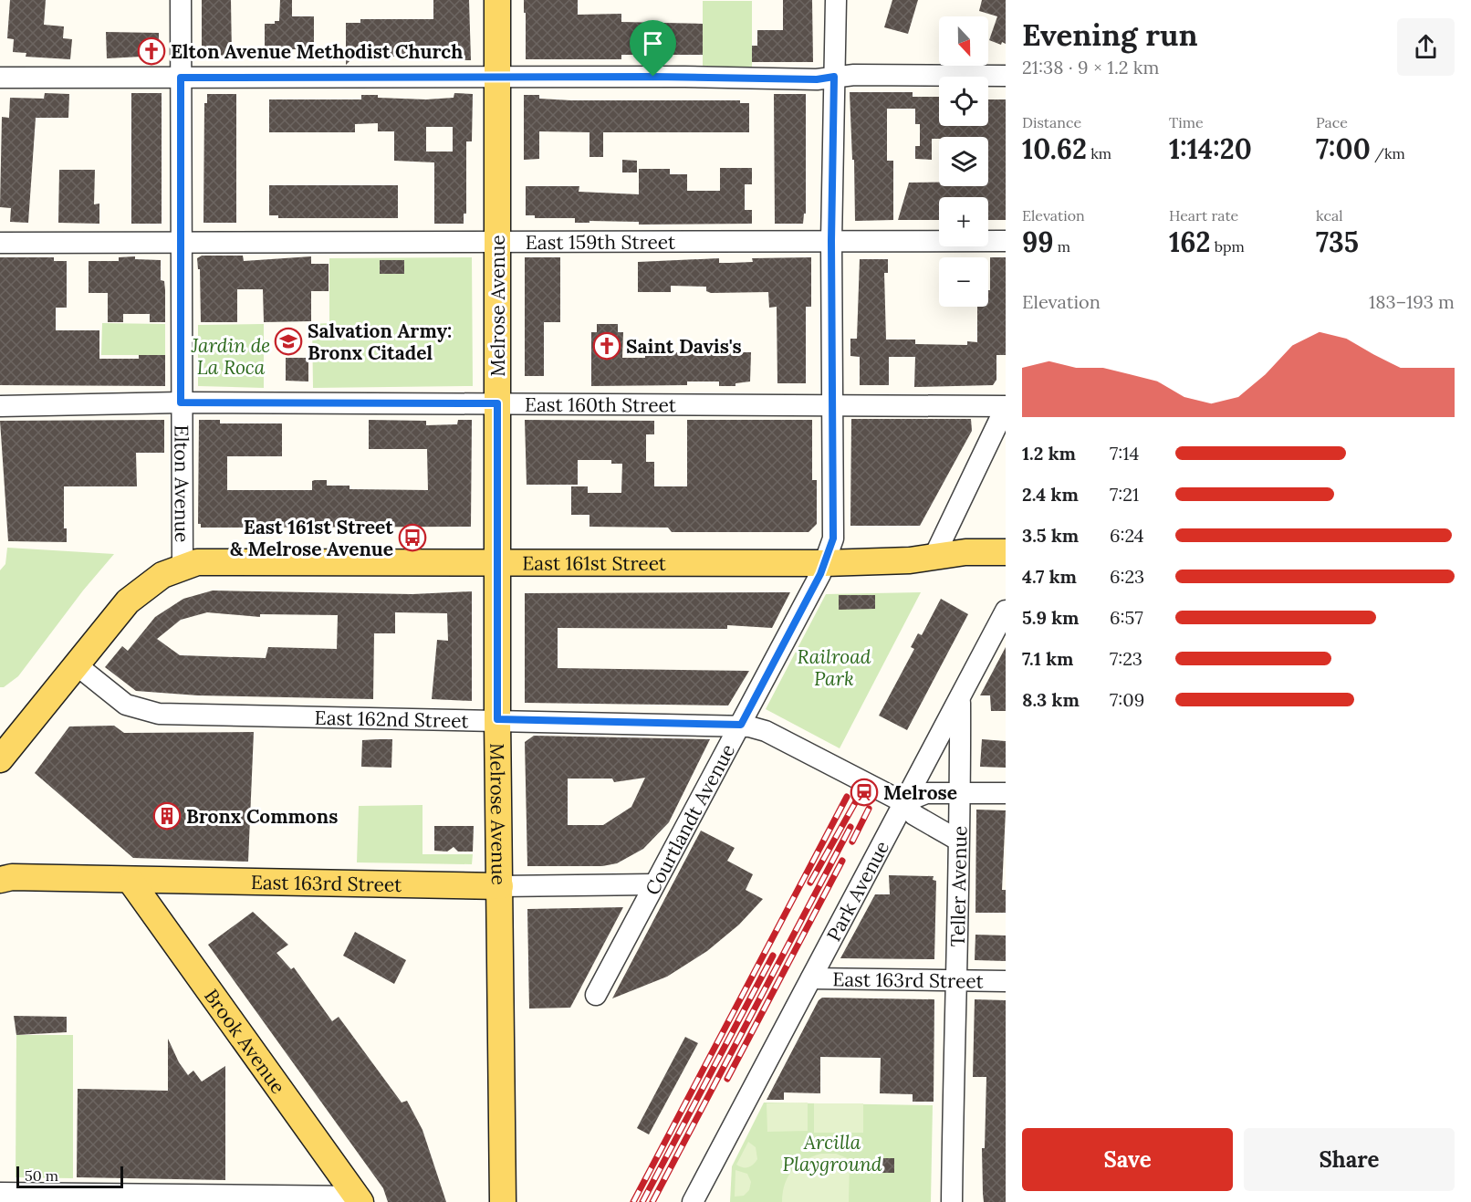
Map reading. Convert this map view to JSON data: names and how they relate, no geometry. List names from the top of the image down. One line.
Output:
{"streets":{"main road":["Melrose Avenue","Elton Avenue","East 161st Street","East 163rd Street","Brook Avenue"],"street":["East 159th Street","East 160th Street","East 162nd Street","Courtlandt Avenue","Teller Avenue","Park Avenue"]},"crossings":[["East 159th Street","Melrose Avenue"],["East 159th Street","Elton Avenue"],["East 159th Street","Courtlandt Avenue"],["Melrose Avenue","East 160th Street"],["Melrose Avenue","East 161st Street"],["Melrose Avenue","East 162nd Street"],["Melrose Avenue","East 163rd Street"],["East 160th Street","Elton Avenue"],["East 160th Street","Courtlandt Avenue"],["Elton Avenue","East 161st Street"],["Elton Avenue","East 162nd Street"],["East 161st Street","Courtlandt Avenue"],["East 162nd Street","Courtlandt Avenue"],["East 162nd Street","Teller Avenue"],["East 162nd Street","Park Avenue"],["Courtlandt Avenue","East 163rd Street"],["East 163rd Street","Teller Avenue"],["East 163rd Street","Park Avenue"],["East 163rd Street","Brook Avenue"],["Teller Avenue","Park Avenue"]],"parks":["Jardin de La Roca","Railroad Park","Arcilla Playground"],"places":{"church":["Elton Avenue Methodist Church","Saint Davis's"],"school or university":["Salvation Army: Bronx Citadel"],"bus stop":["East 161st Street & Melrose Avenue"],"station":["Melrose"],"building":["Bronx Commons"]},"scale_bar":"50 m","north":"bottom","page":{"heading":["Evening run","21:38 · 9 × 1.2 km"],"map_buttons":["+","−"],"stats":[["Distance","10.62 km"],["Time","1:14:20"],["Pace","7:00 /km"],["Elevation","99 m"],["Heart rate","162 bpm"],["kcal","735"]],"chart":["Elevation","183–193 m"],"list":[{"name":"1.2 km","note":"7:14"},{"name":"2.4 km","note":"7:21"},{"name":"3.5 km","note":"6:24"},{"name":"4.7 km","note":"6:23"},{"name":"5.9 km","note":"6:57"},{"name":"7.1 km","note":"7:23"},{"name":"8.3 km","note":"7:09"}],"buttons":["Save","Share"],"scale":"50 m"}}
